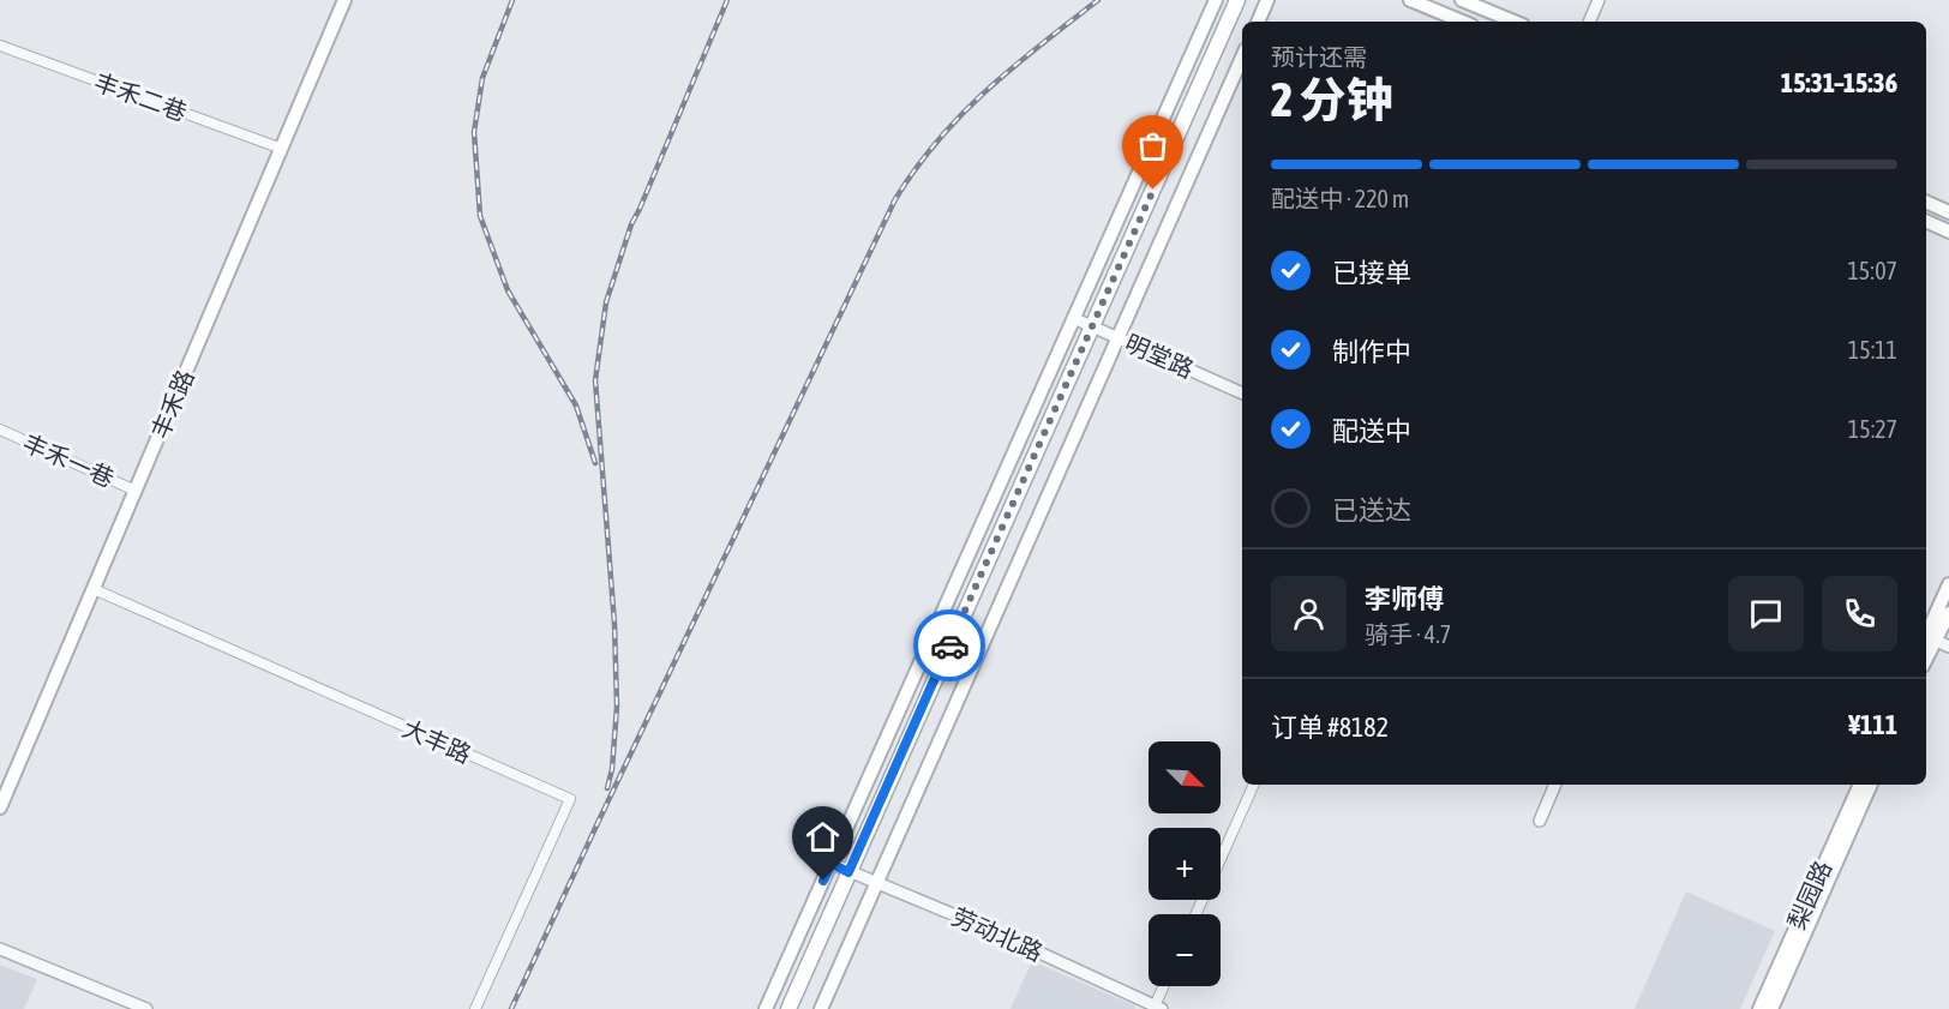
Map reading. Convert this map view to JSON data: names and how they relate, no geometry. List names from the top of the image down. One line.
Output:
{"streets":{"main road":["丰禾路","梨园路"],"street":["丰禾二巷","明堂路","丰禾一巷","大丰路","劳动北路"]},"crossings":[["丰禾二巷","丰禾路"],["丰禾路","丰禾一巷"],["丰禾路","大丰路"]],"north":"bottom right","page":{"heading":["2 分钟","预计还需","15:31–15:36"],"panel":["李师傅","骑手 · 4.7","订单 #8182","¥111"],"bar":"配送中 · 220 m","list":[["已接单","15:07"],["制作中","15:11"],["配送中","15:27"],"已送达"],"map_buttons":["+","−"]}}
